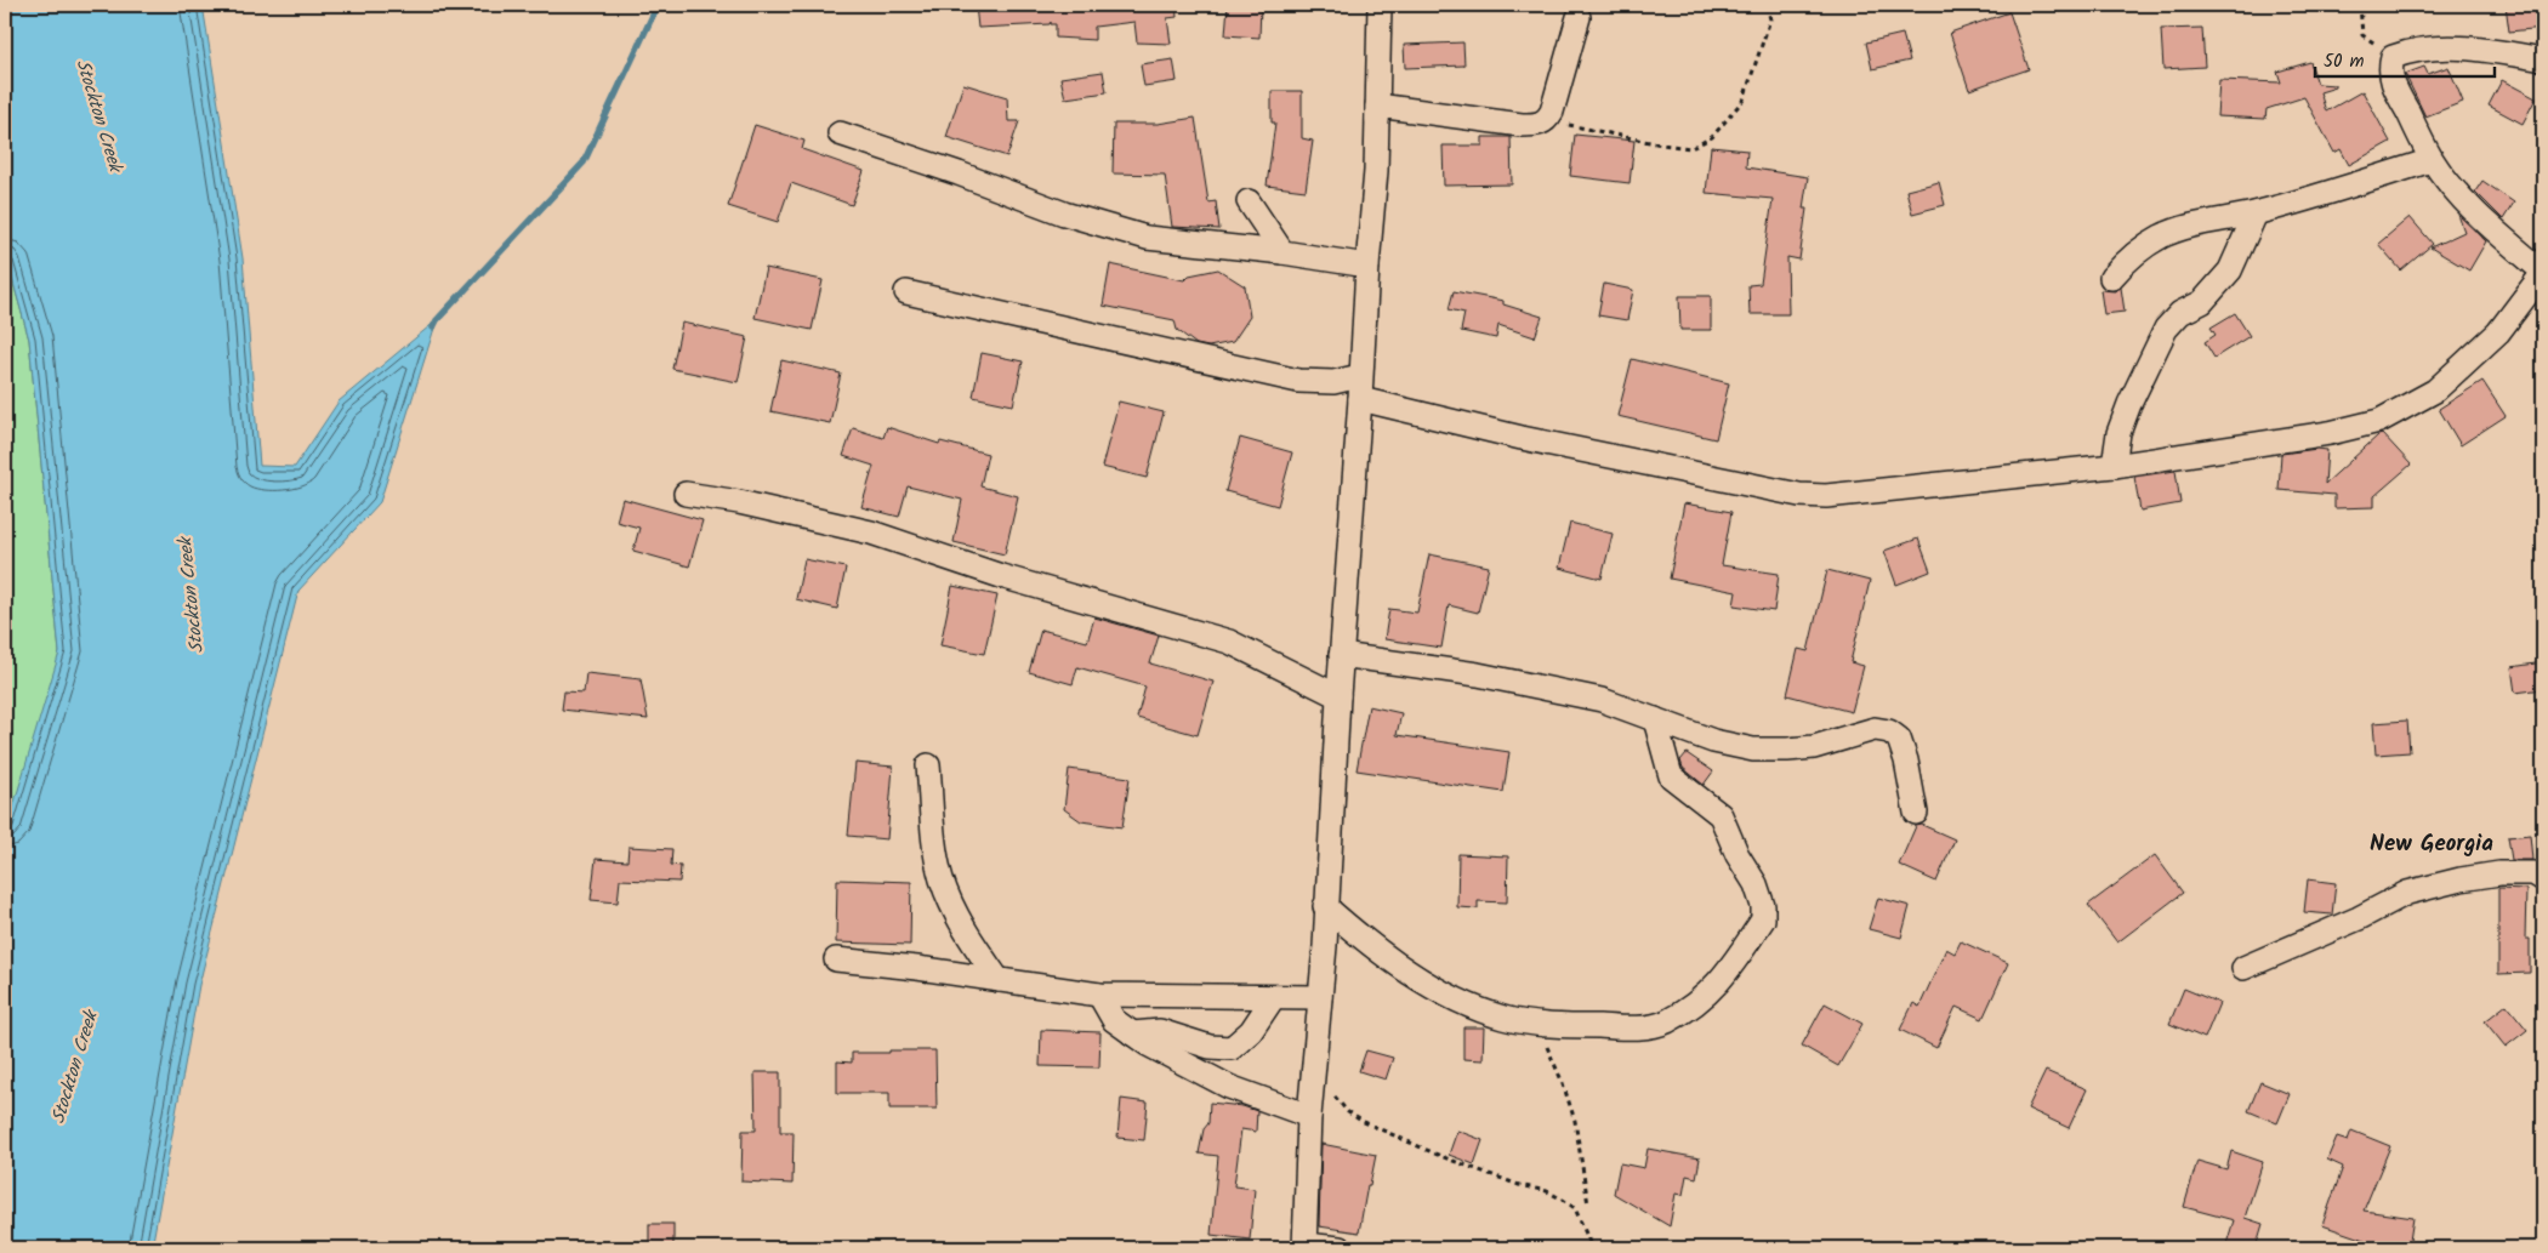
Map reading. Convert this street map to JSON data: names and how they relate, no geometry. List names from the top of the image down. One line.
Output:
{"districts":["New Georgia"],"water":["Stockton Creek"],"scale_bar":"50 m"}
